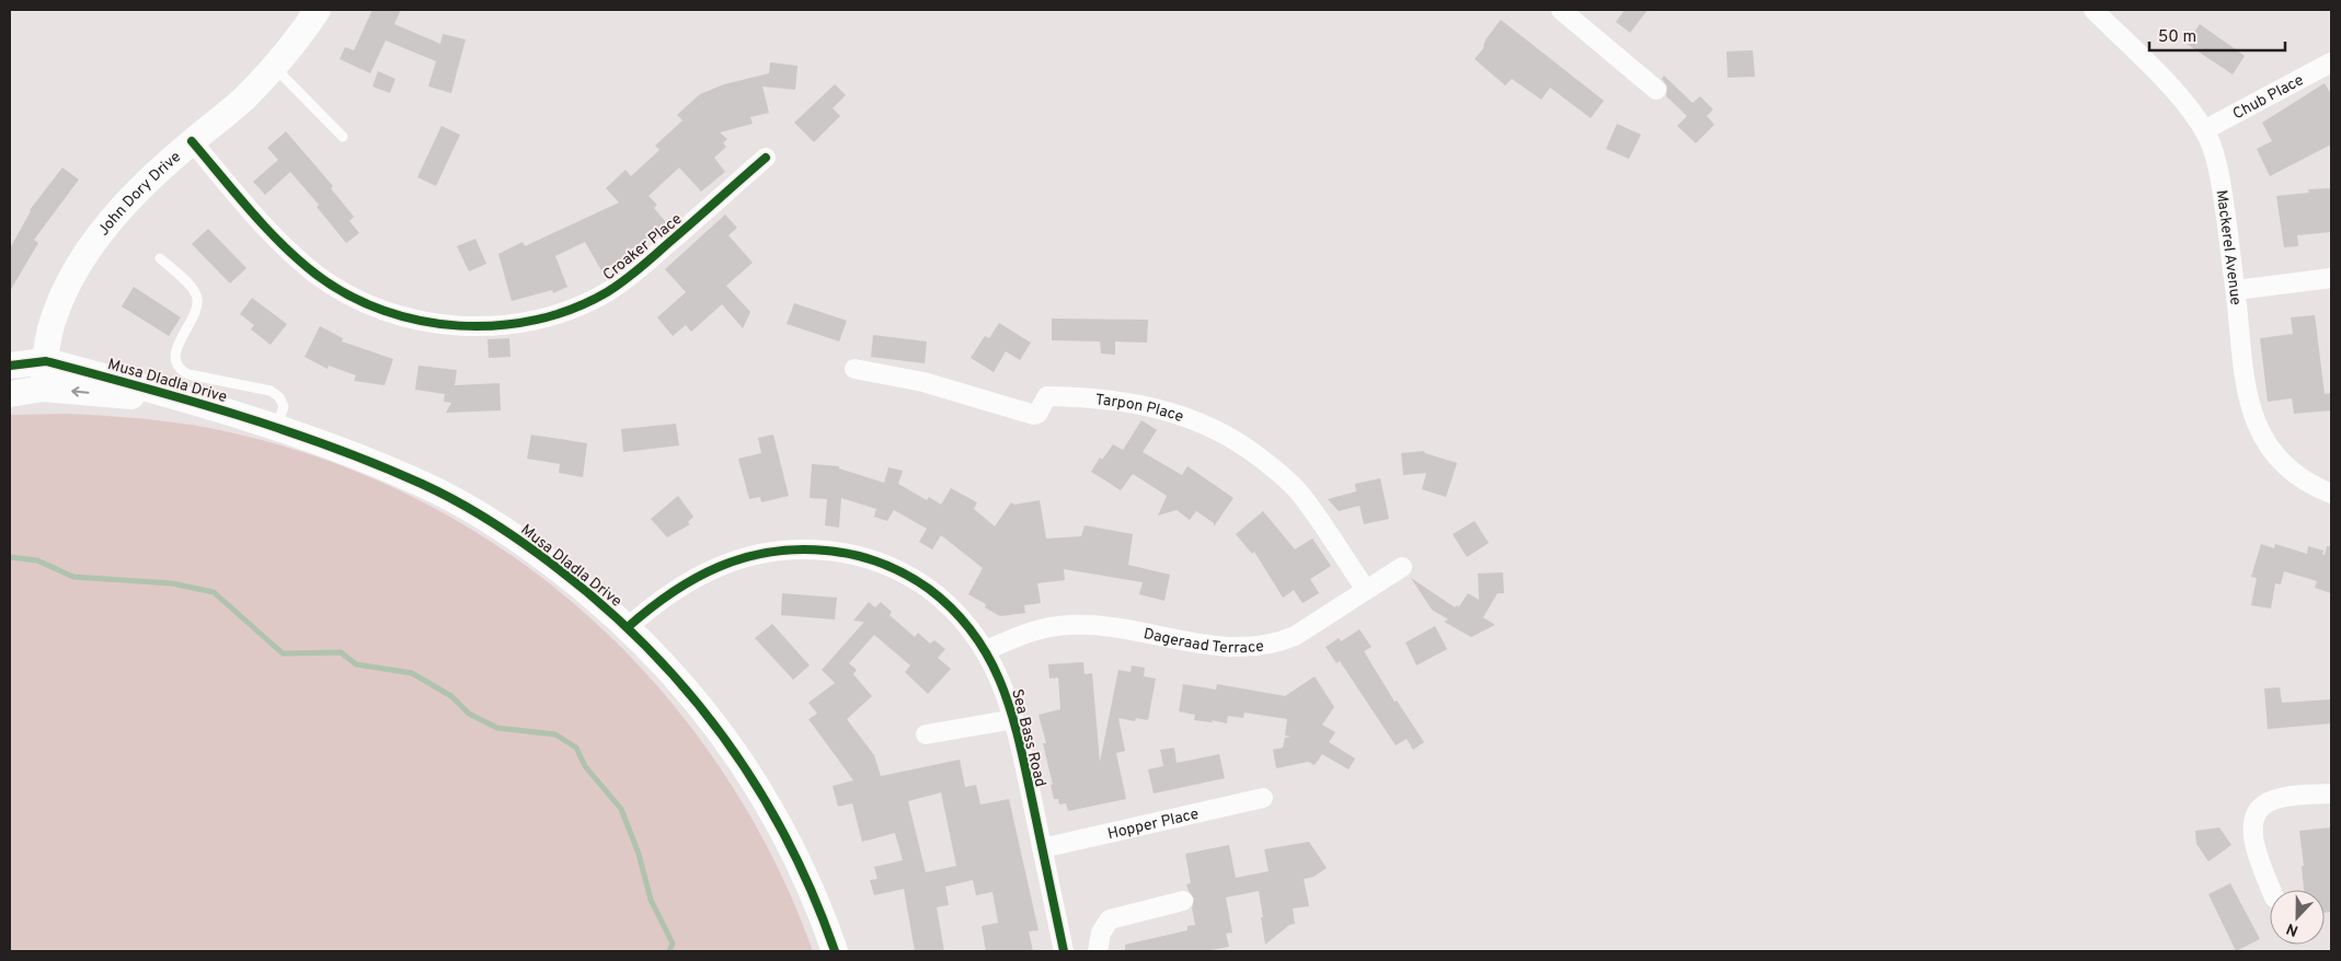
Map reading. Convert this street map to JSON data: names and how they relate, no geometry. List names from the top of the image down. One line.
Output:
{"streets":{"street":["Chub Place","John Dory Drive","Croaker Place","Mackerel Avenue","Musa Dladla Drive","Tarpon Place","Dageraad Terrace","Sea Bass Road","Hopper Place"]},"crossings":[["Chub Place","Mackerel Avenue"],["John Dory Drive","Croaker Place"],["John Dory Drive","Musa Dladla Drive"],["Musa Dladla Drive","Sea Bass Road"],["Tarpon Place","Dageraad Terrace"],["Dageraad Terrace","Sea Bass Road"],["Sea Bass Road","Hopper Place"]],"scale_bar":"50 m","north":"bottom"}
